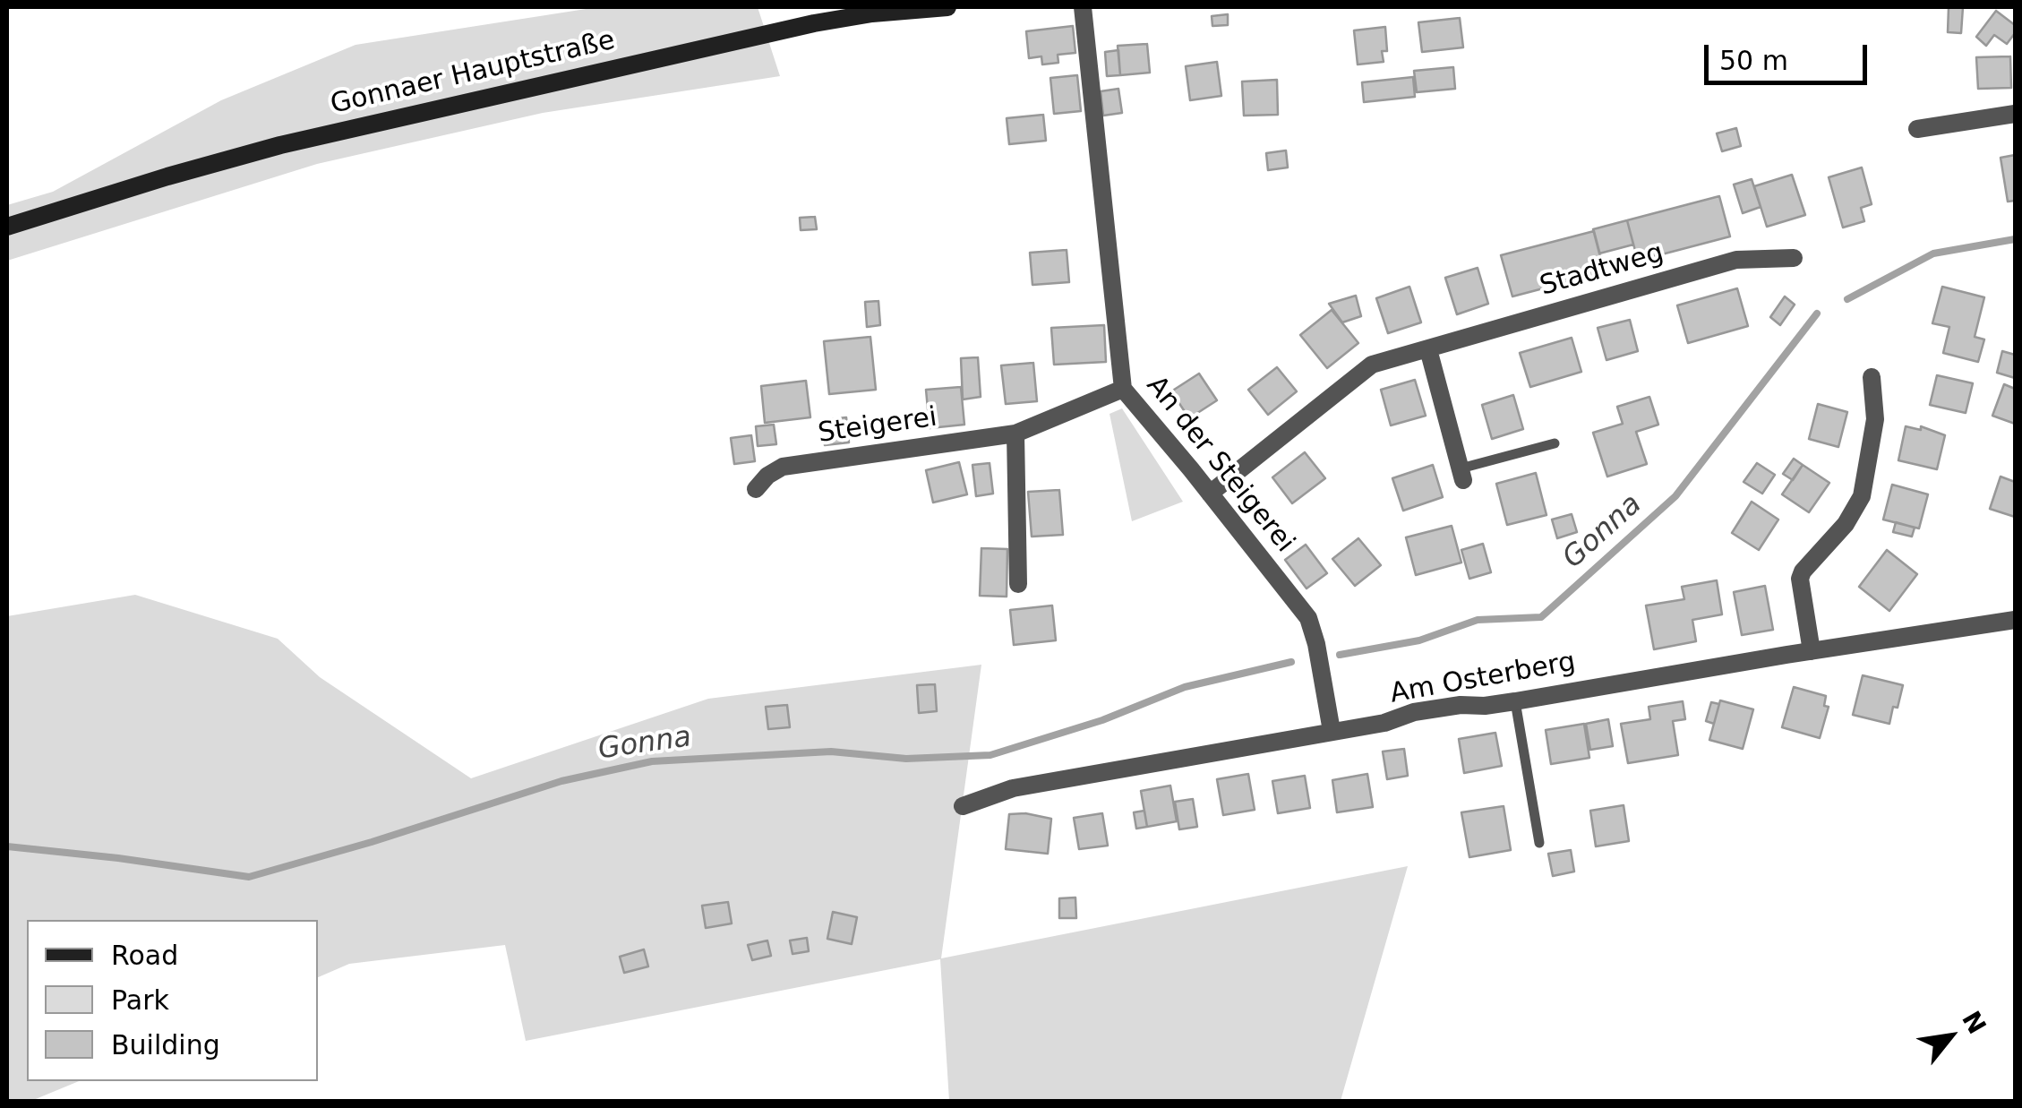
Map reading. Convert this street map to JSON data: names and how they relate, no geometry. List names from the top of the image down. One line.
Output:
{"streets":{"main road":["Gonnaer Hauptstraße"],"street":["Stadtweg","Steigerei","An der Steigerei","Am Osterberg"]},"crossings":[["Stadtweg","An der Steigerei"],["Steigerei","An der Steigerei"],["An der Steigerei","Am Osterberg"]],"water":["Gonna"],"legend":["Road","Park","Building"],"scale_bar":"50 m","north":"top right"}
